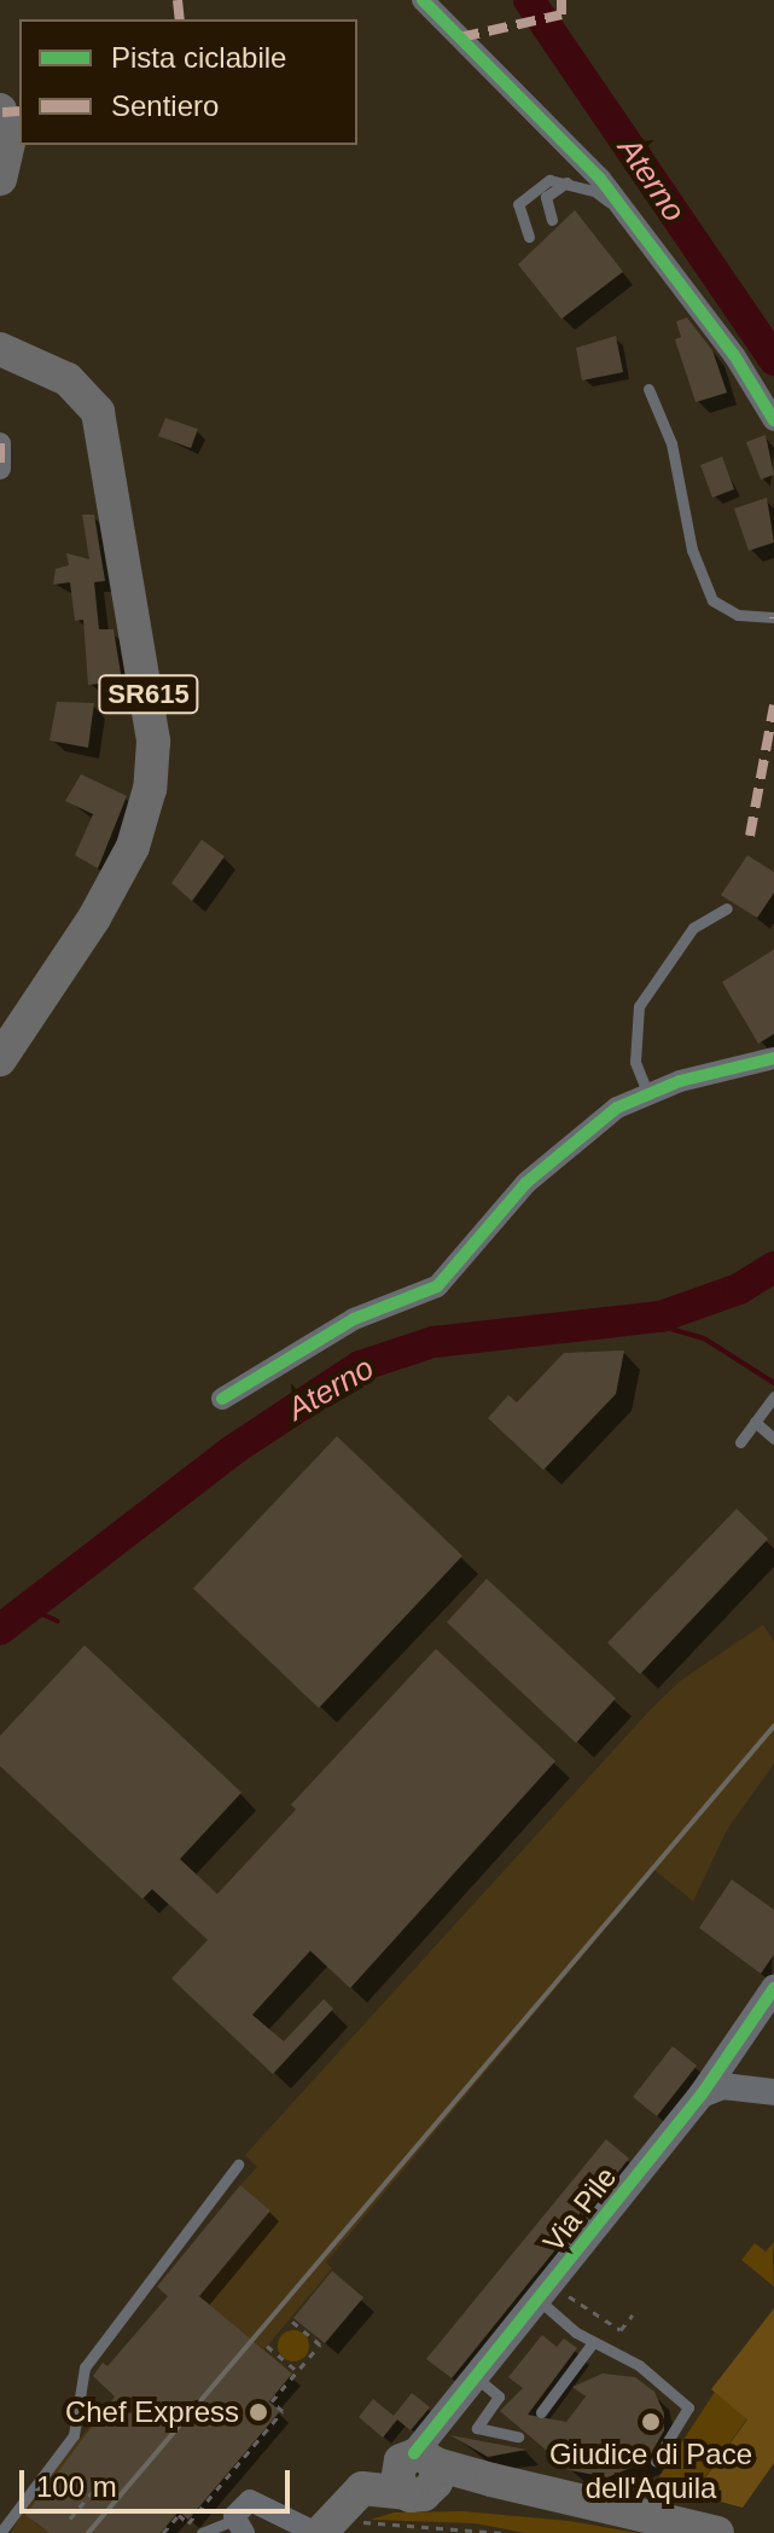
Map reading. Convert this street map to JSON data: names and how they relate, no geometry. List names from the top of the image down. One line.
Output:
{"streets":{"main road":["SR615"],"street":["Via Pile"]},"water":["Aterno"],"places":["Chef Express","Giudice di Pace dell'Aquila"],"legend":["Pista ciclabile","Sentiero"],"scale_bar":"100 m"}
